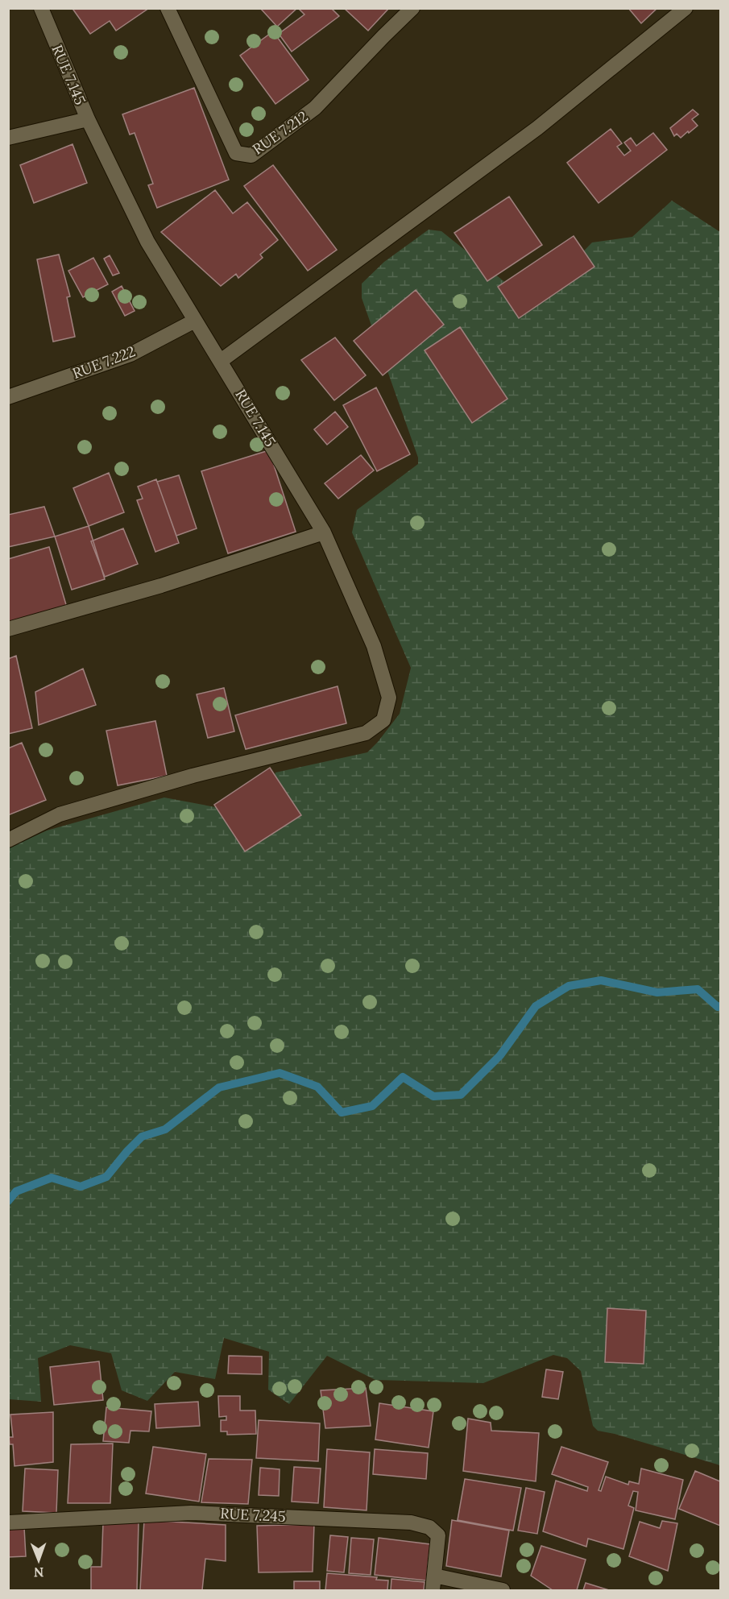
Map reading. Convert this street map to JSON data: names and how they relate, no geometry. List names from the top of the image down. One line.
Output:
{"streets":{"street":["RUE 7.145","RUE 7.212","RUE 7.222","RUE 7.245"]},"crossings":[["RUE 7.145","RUE 7.222"]],"north":"bottom"}
